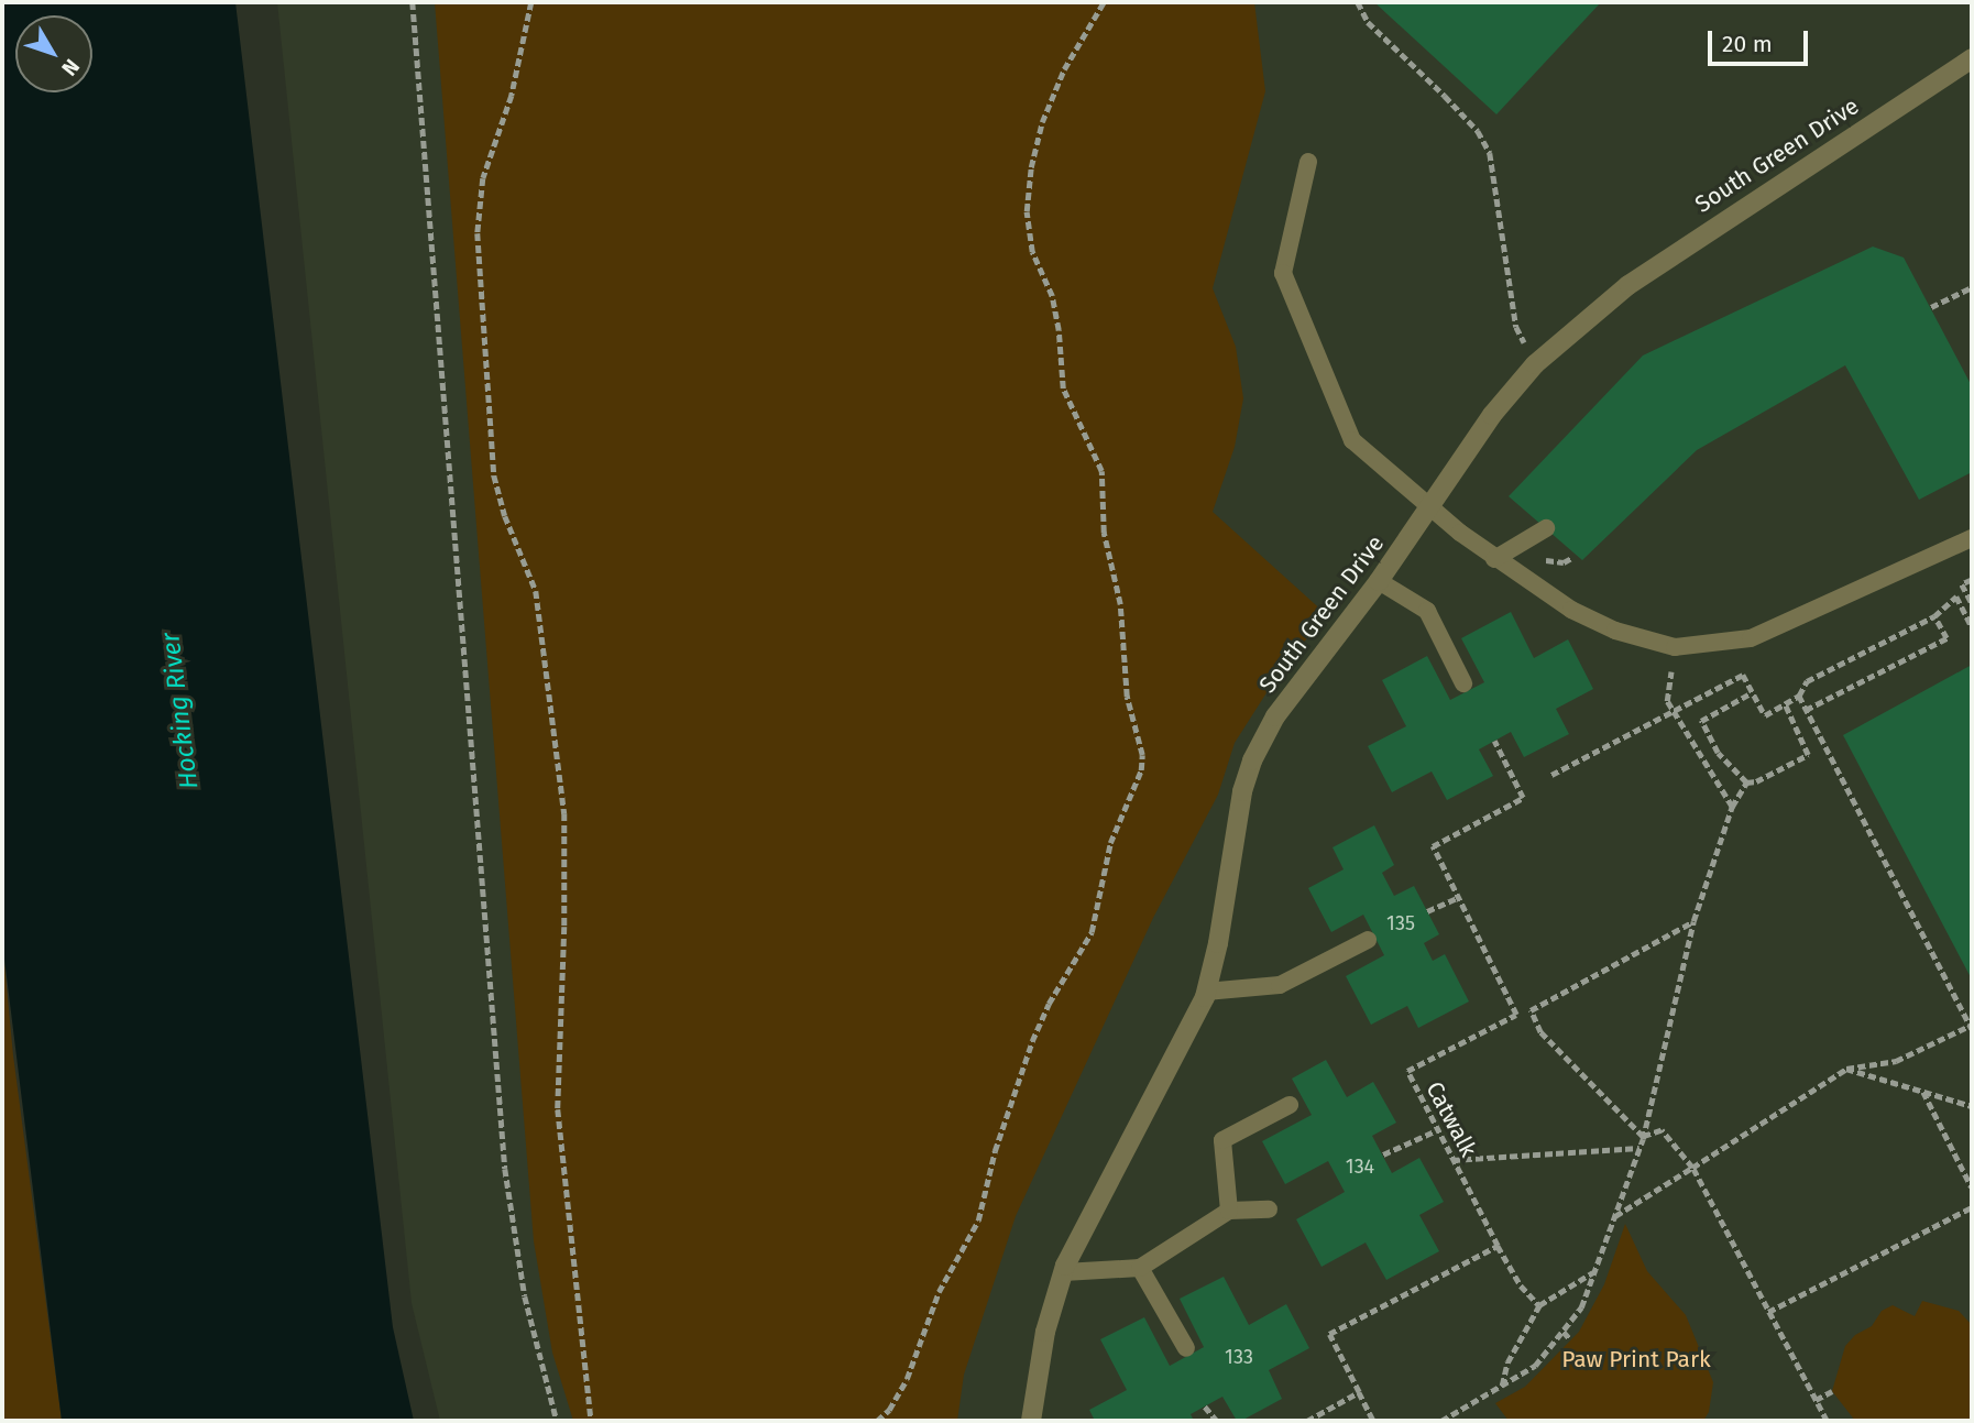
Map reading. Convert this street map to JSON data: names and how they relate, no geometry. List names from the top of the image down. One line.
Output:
{"streets":{"street":["South Green Drive"],"path":["Catwalk"]},"water":["Hocking River"],"parks":["Paw Print Park"],"house_numbers":["135","134","133"],"scale_bar":"20 m","north":"bottom right"}
